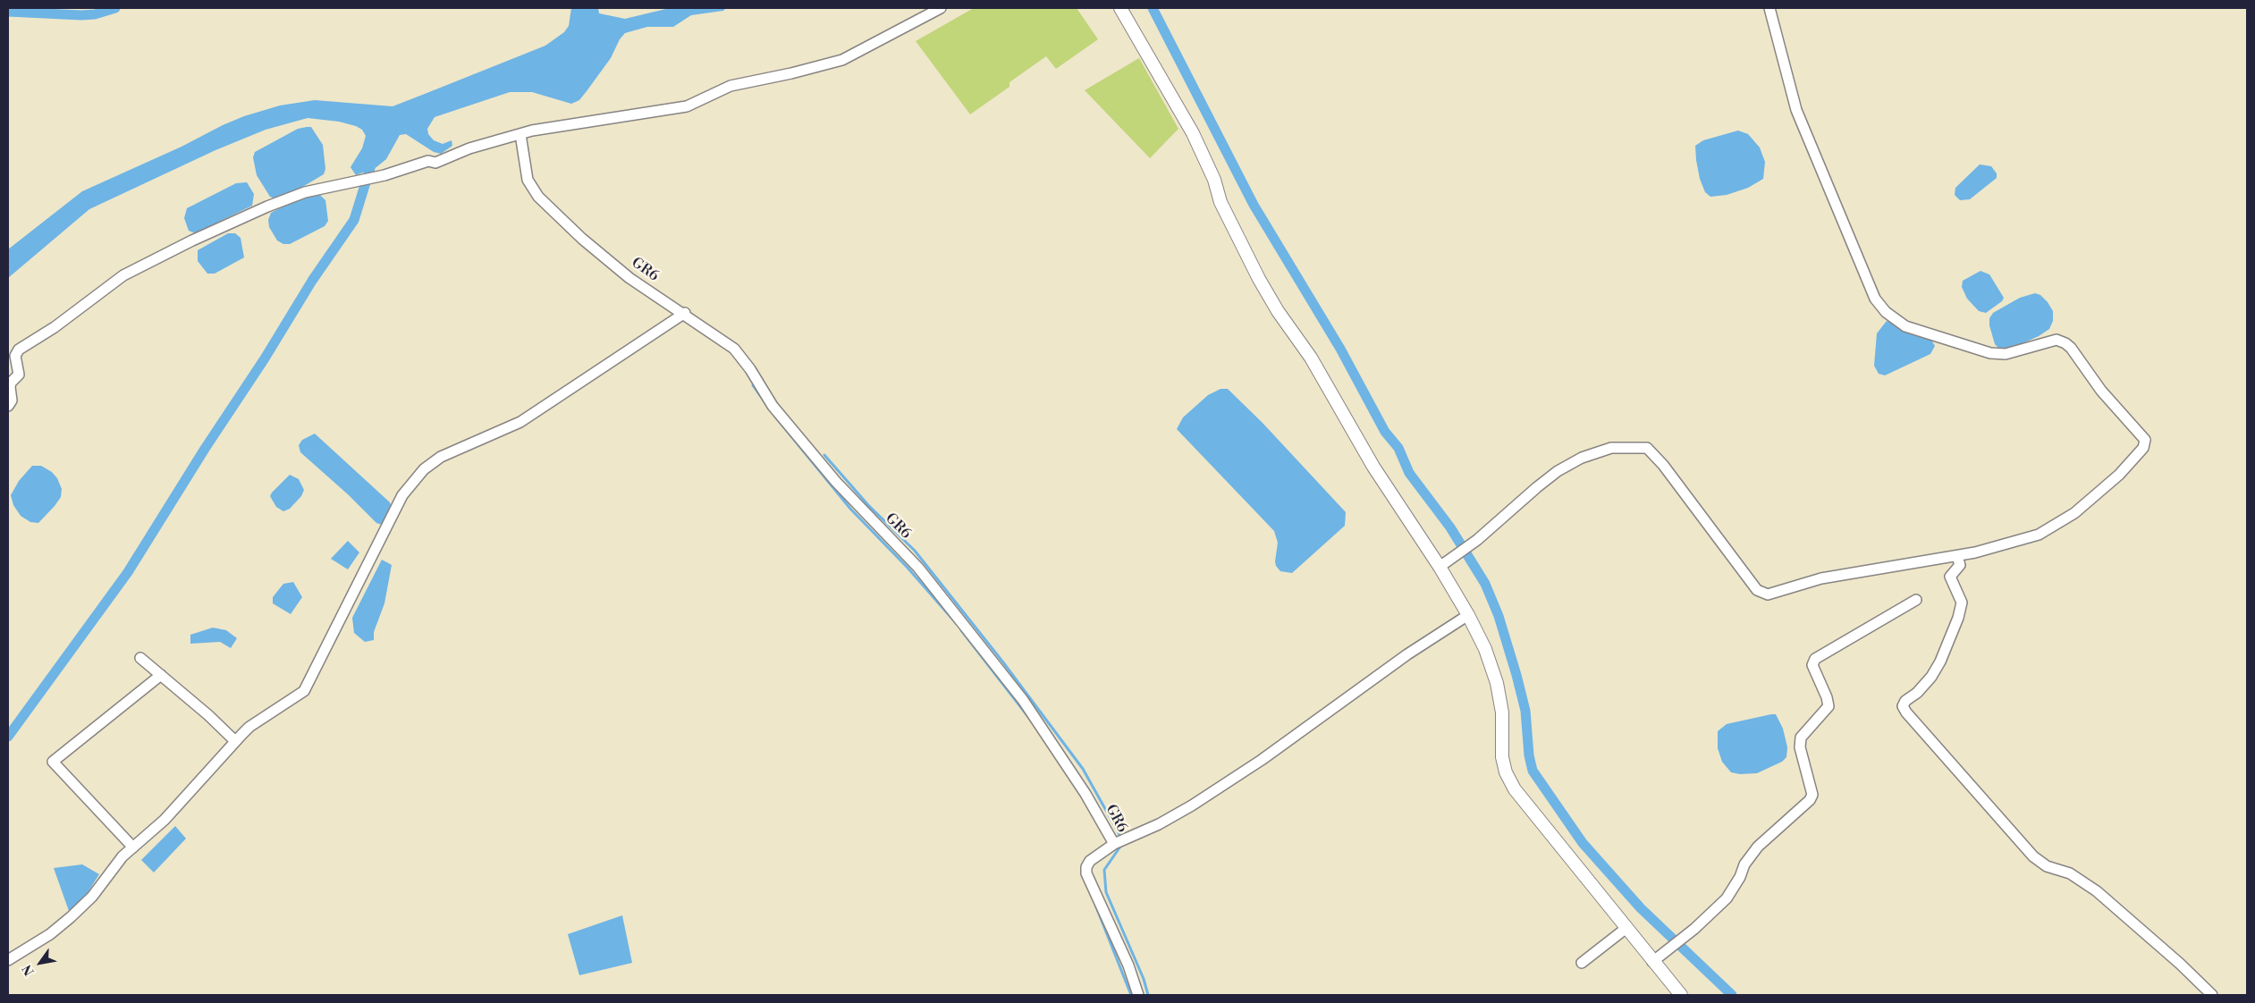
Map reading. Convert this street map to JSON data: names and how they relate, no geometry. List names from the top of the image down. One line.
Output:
{"streets":{"street":["GR6"]},"north":"bottom left"}
